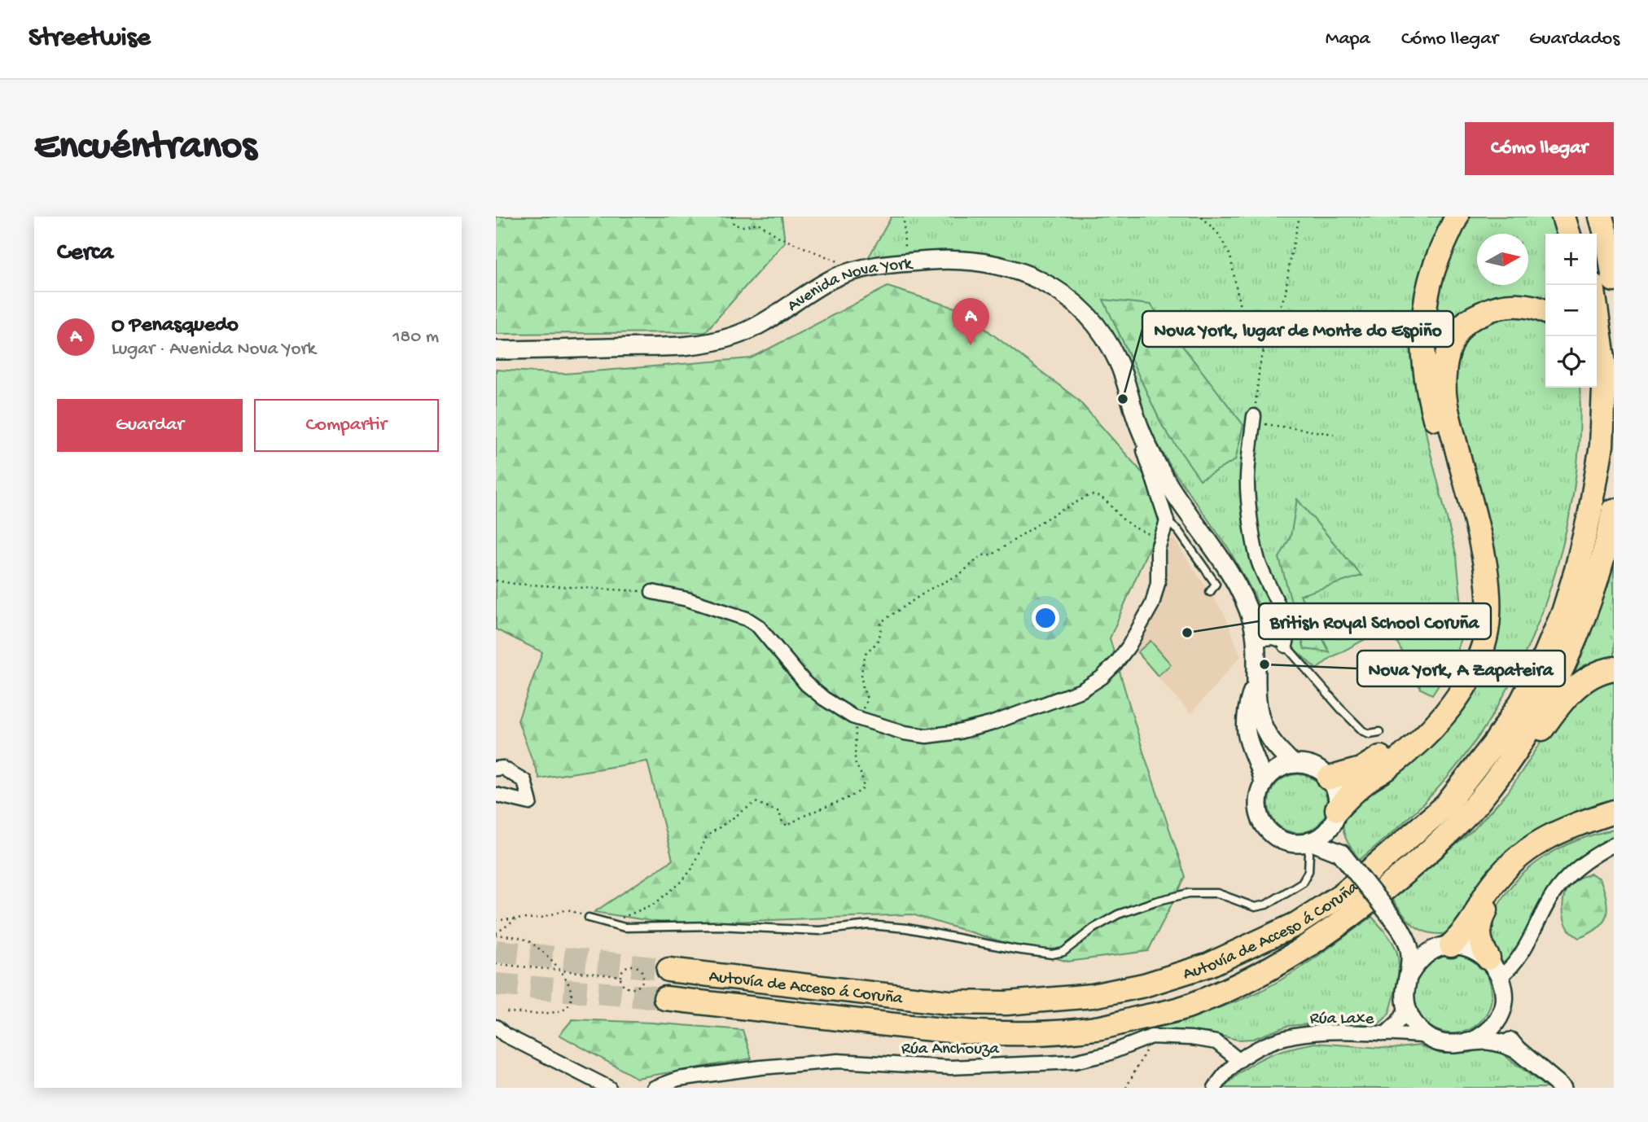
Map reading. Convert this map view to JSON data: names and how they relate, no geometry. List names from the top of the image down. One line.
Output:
{"streets":{"highway":["Autovía de Acceso á Coruña"],"street":["Avenida Nova York","Rúa Laxe","Rúa Anchouza"]},"crossings":[["Rúa Laxe","Rúa Anchouza"]],"places":["Nova York, lugar de Monte do Espiño","British Royal School Coruña","Nova York, A Zapateira"],"north":"right","page":{"header":"Streetwise","nav":["Mapa","Cómo llegar","Guardados"],"buttons":["Cómo llegar",["Guardar","Compartir"]],"title":"Encuéntranos","heading":"Cerca","map_buttons":["+","−"],"list":[{"mark":"A","name":"O Penasquedo","note":"Lugar · Avenida Nova York","value":"180 m"}],"pins":"A"}}
